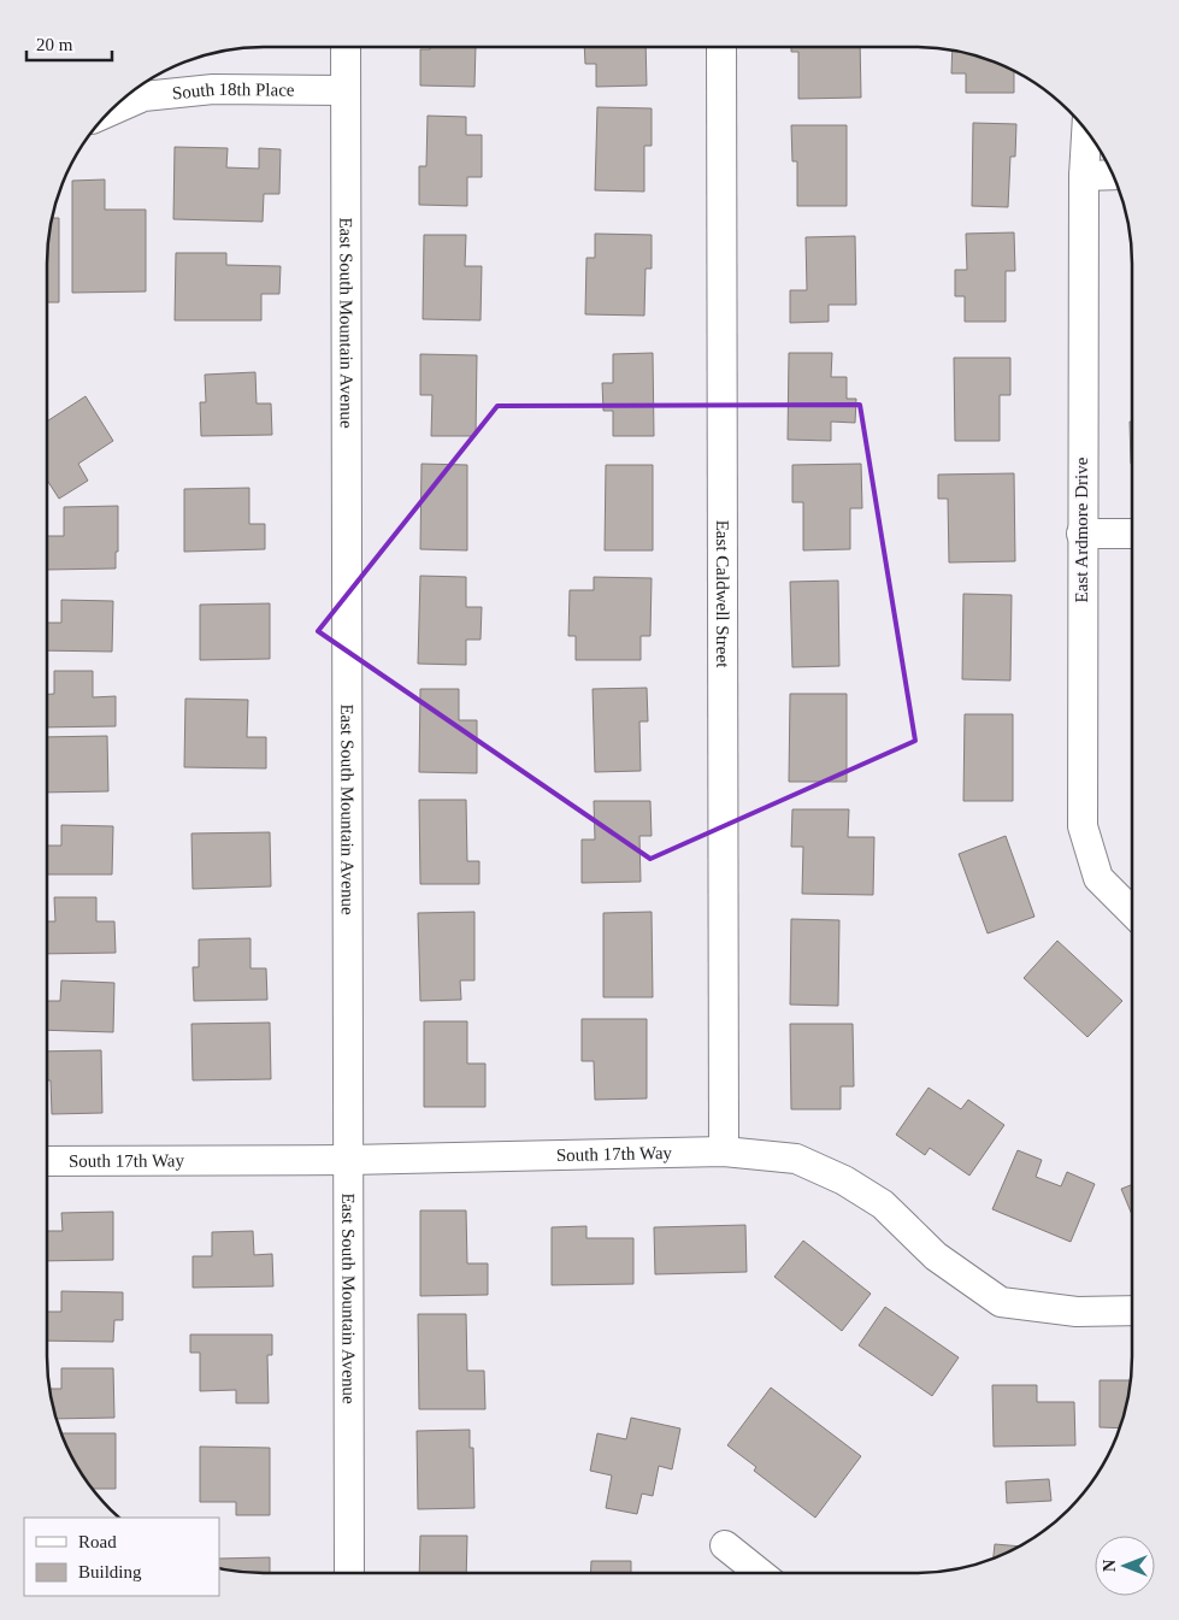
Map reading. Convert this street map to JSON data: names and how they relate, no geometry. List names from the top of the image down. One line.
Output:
{"streets":{"street":["South 18th Place","East South Mountain Avenue","East Ardmore Drive","East Caldwell Street","South 17th Way"]},"crossings":[["South 18th Place","East South Mountain Avenue"],["East South Mountain Avenue","South 17th Way"],["East Caldwell Street","South 17th Way"]],"legend":["Road","Building"],"scale_bar":"20 m","north":"left"}
